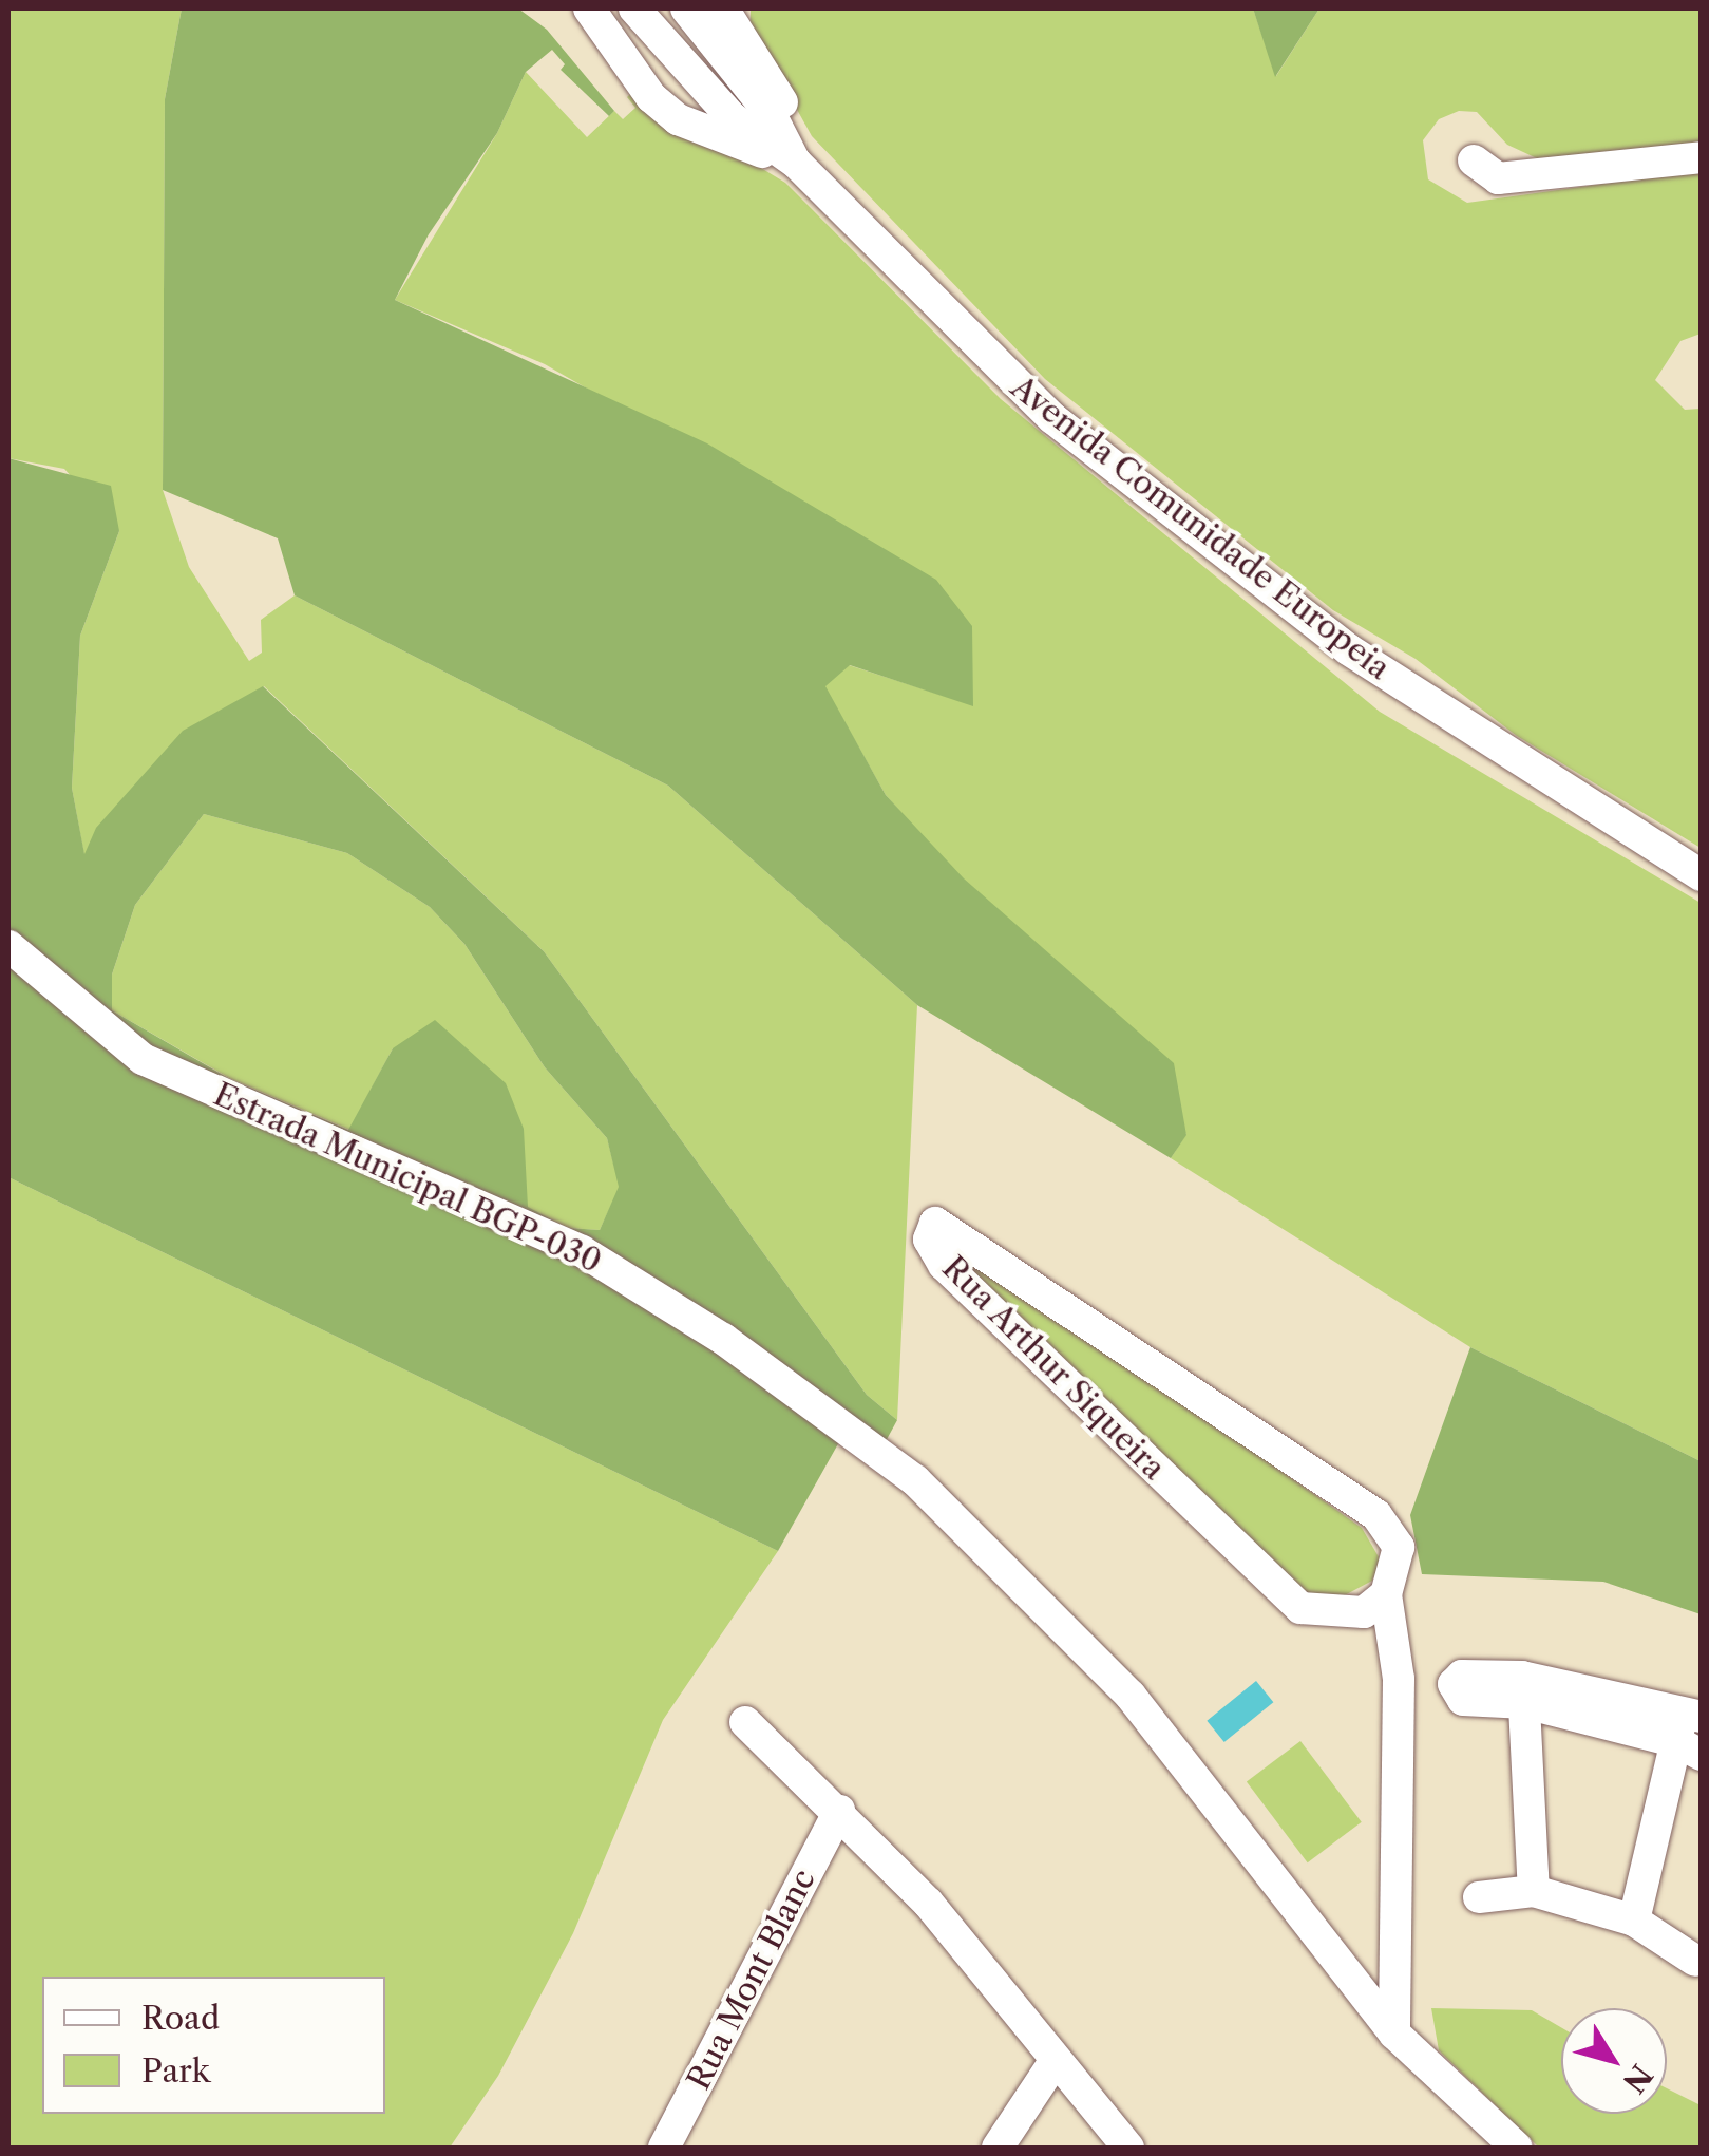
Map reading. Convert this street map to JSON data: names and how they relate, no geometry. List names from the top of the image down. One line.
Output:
{"streets":{"street":["Avenida Comunidade Europeia","Estrada Municipal BGP-030","Rua Arthur Siqueira","Rua Mont Blanc"]},"crossings":[["Estrada Municipal BGP-030","Rua Arthur Siqueira"]],"legend":["Road","Park"],"north":"bottom right"}
